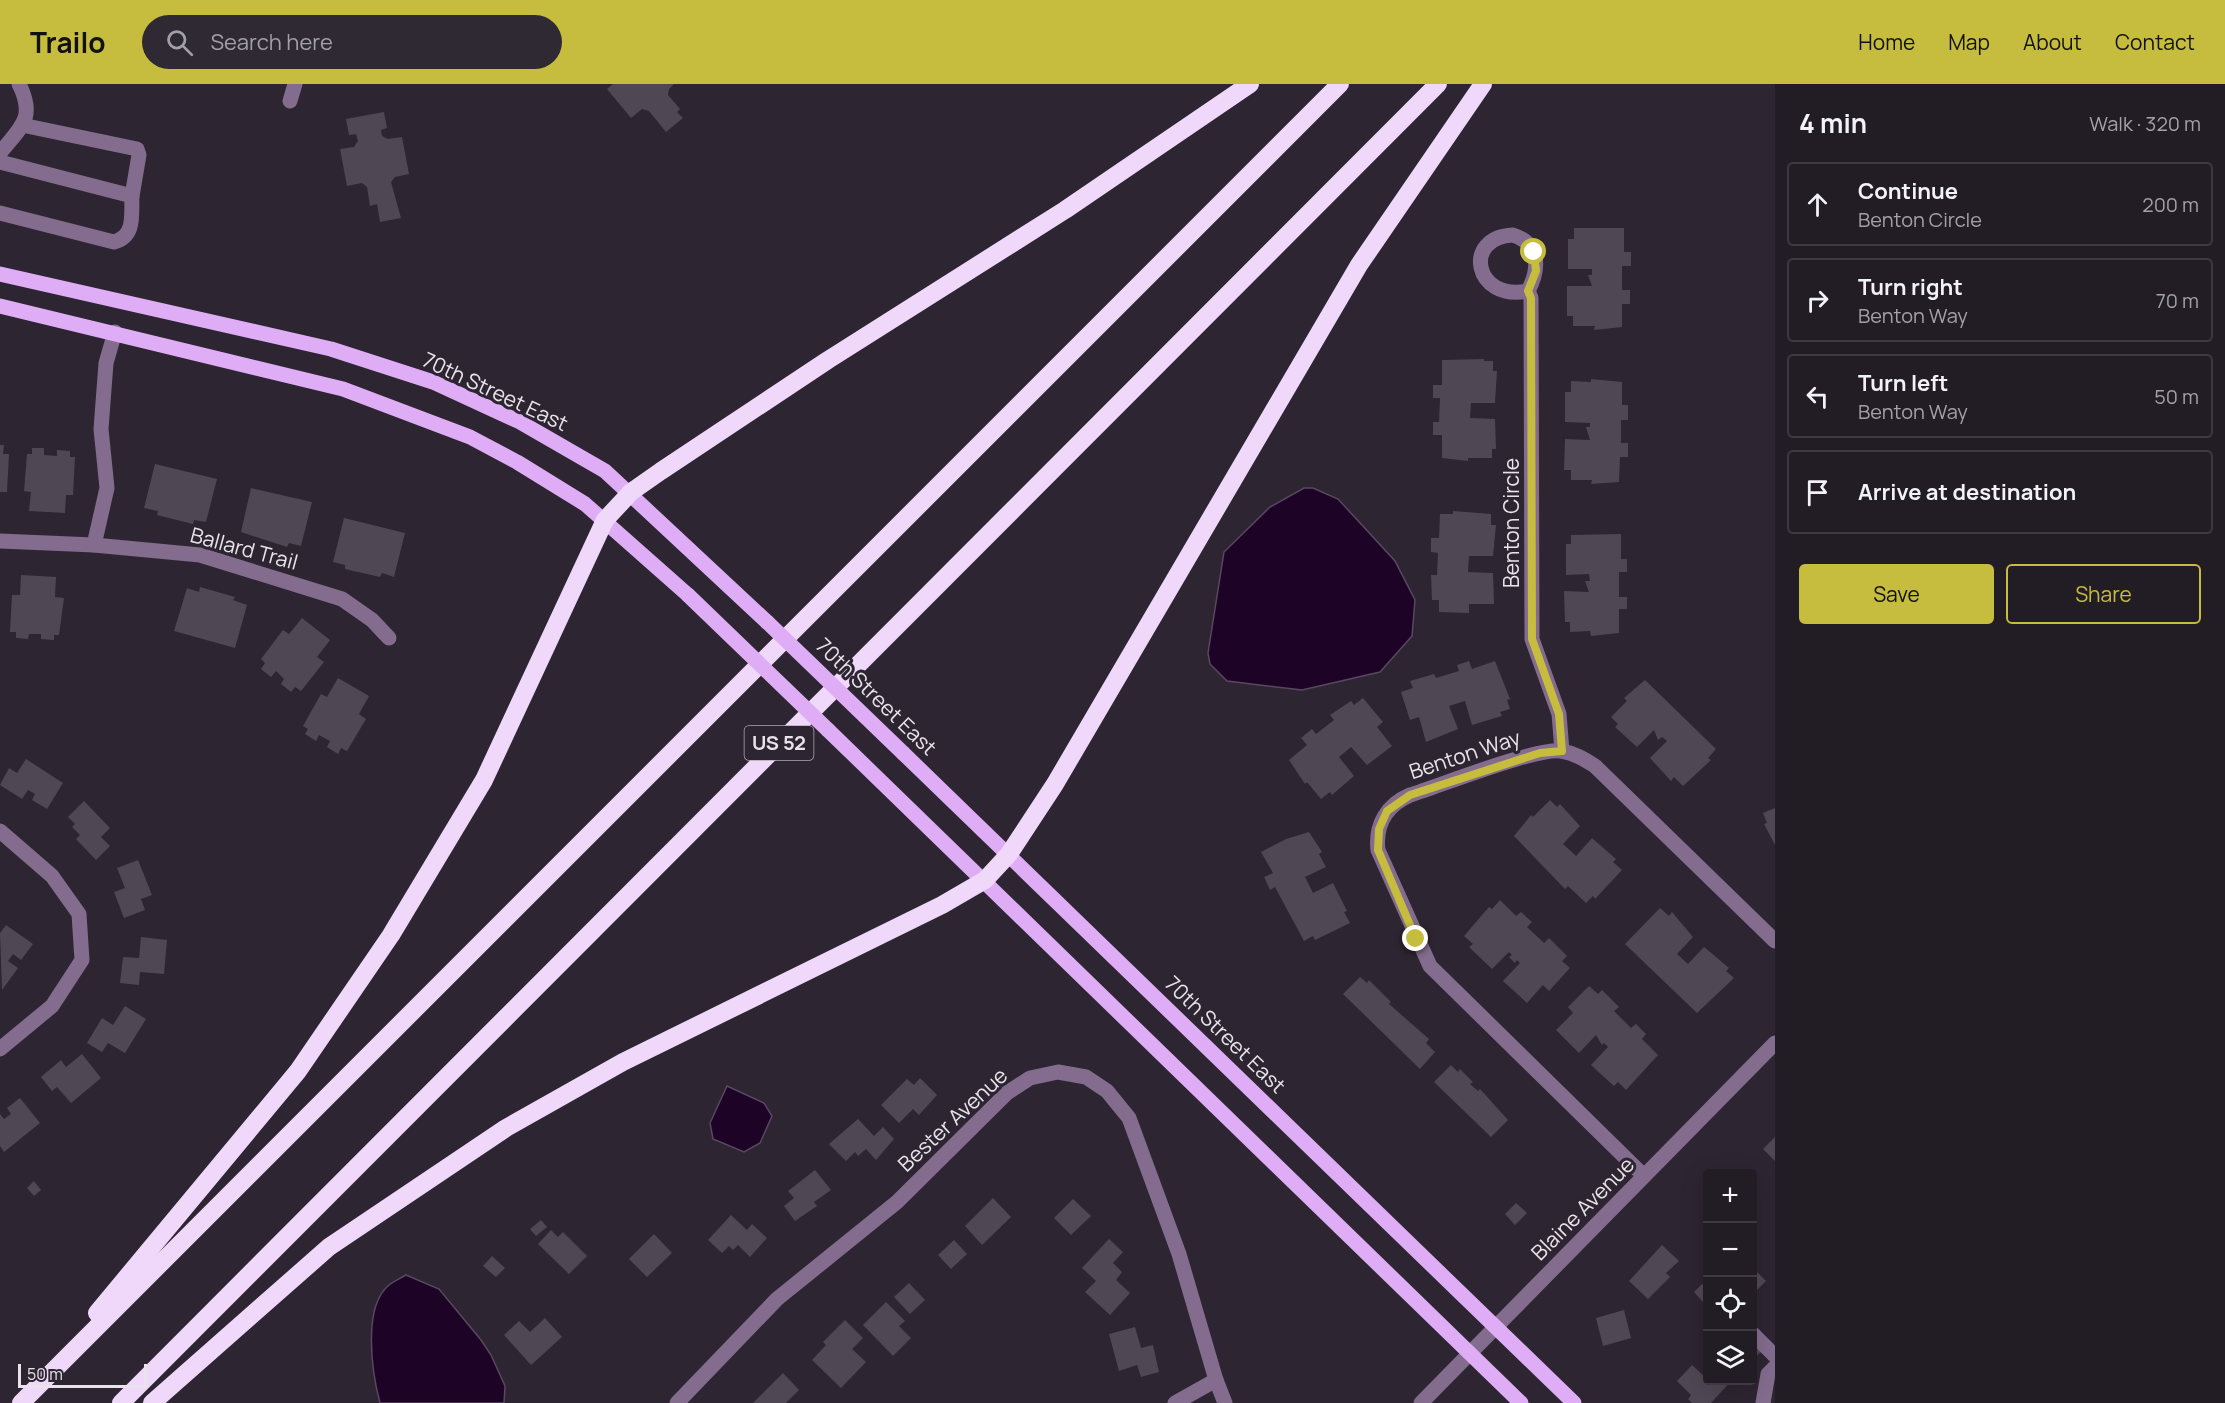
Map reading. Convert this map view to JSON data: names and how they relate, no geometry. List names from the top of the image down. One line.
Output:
{"streets":{"highway":["US 52"],"main road":["70th Street East"],"street":["Benton Circle","Ballard Trail","Benton Way","Bester Avenue","Blaine Avenue"]},"crossings":[["70th Street East","Blaine Avenue"],["Benton Circle","Benton Way"],["Benton Way","Blaine Avenue"]],"scale_bar":"50 m","page":{"header":"Trailo","search":"Search here","nav":["Home","Map","About","Contact"],"heading":["4 min","Walk · 320 m"],"list":[["Continue","Benton Circle","200 m"],["Turn right","Benton Way","70 m"],["Turn left","Benton Way","50 m"],"Arrive at destination"],"buttons":["Save","Share"],"map_buttons":["+","−"],"scale":"50 m"}}
